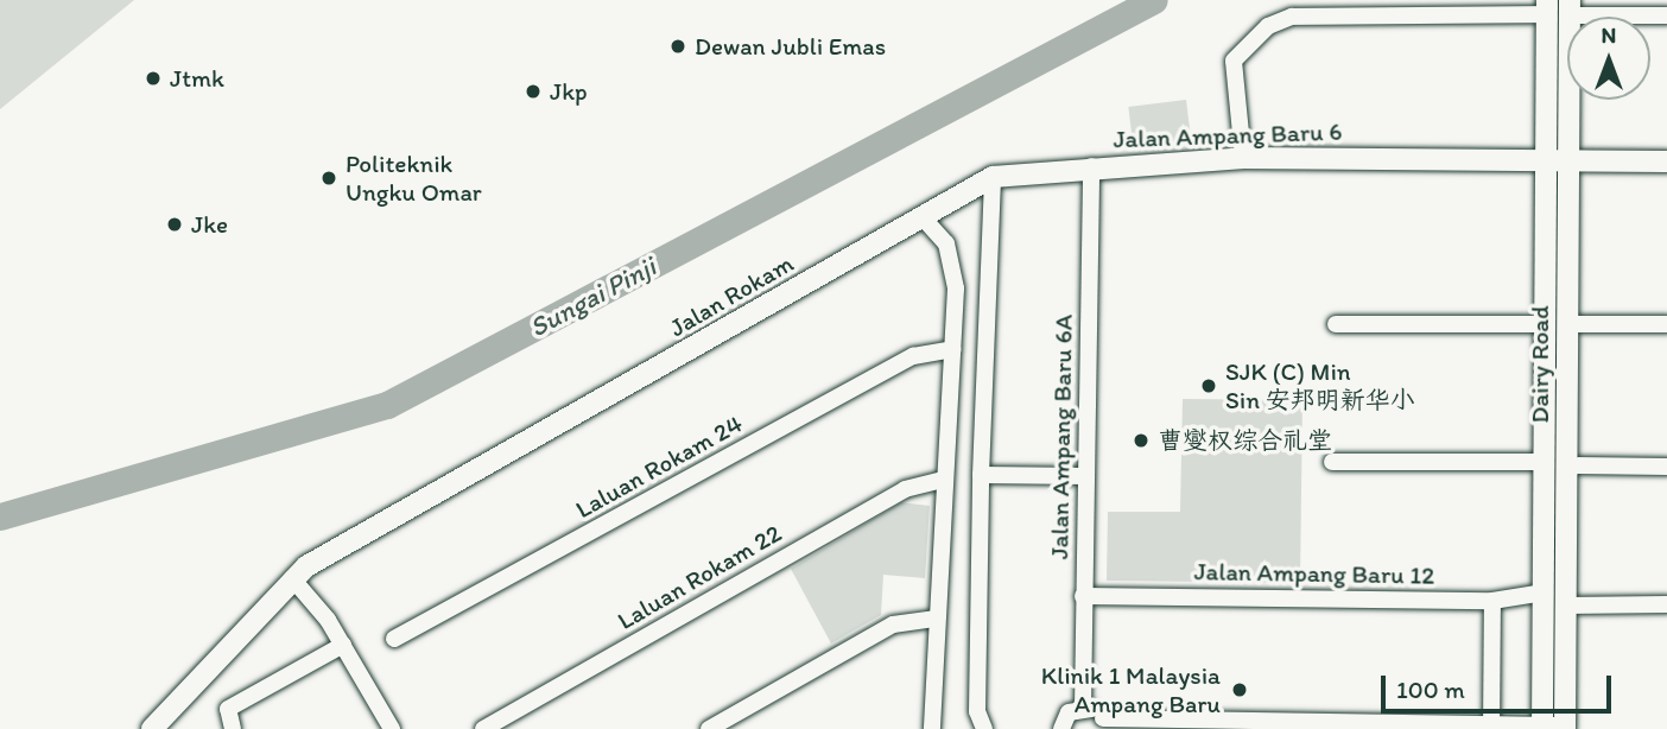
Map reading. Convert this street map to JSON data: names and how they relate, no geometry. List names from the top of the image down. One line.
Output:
{"streets":{"main road":["Jalan Ampang Baru 6","Jalan Rokam","Dairy Road"],"street":["Jalan Ampang Baru 6A","Laluan Rokam 24","Jalan Ampang Baru 12","Laluan Rokam 22"]},"crossings":[["Jalan Ampang Baru 6","Jalan Rokam"],["Jalan Ampang Baru 6","Jalan Ampang Baru 6A"],["Jalan Ampang Baru 6A","Jalan Ampang Baru 12"]],"water":["Sungai Pinji"],"places":["Dewan Jubli Emas","Jtmk","Jkp","Politeknik Ungku Omar","Jke","SJK (C) Min Sin 安邦明新华小","曹燮权综合礼堂","Klinik 1 Malaysia Ampang Baru"],"scale_bar":"100 m","north":"top"}
